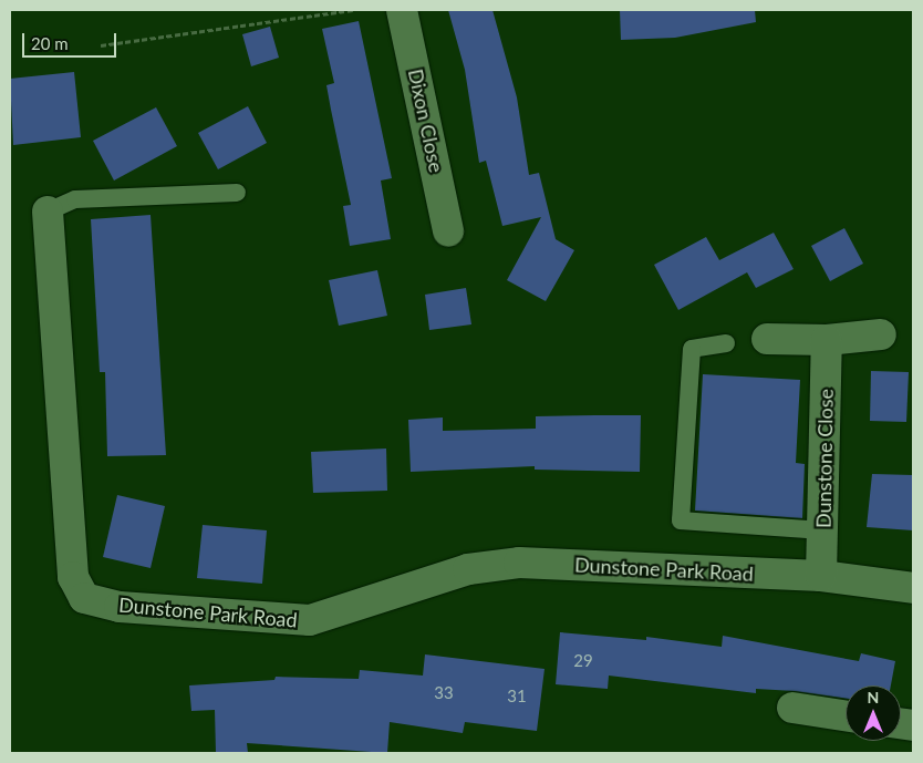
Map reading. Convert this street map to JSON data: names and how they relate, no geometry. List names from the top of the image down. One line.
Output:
{"streets":{"street":["Dixon Close","Dunstone Close","Dunstone Park Road"]},"crossings":[["Dunstone Close","Dunstone Park Road"]],"house_numbers":["29","33","31"],"scale_bar":"20 m","north":"top"}
